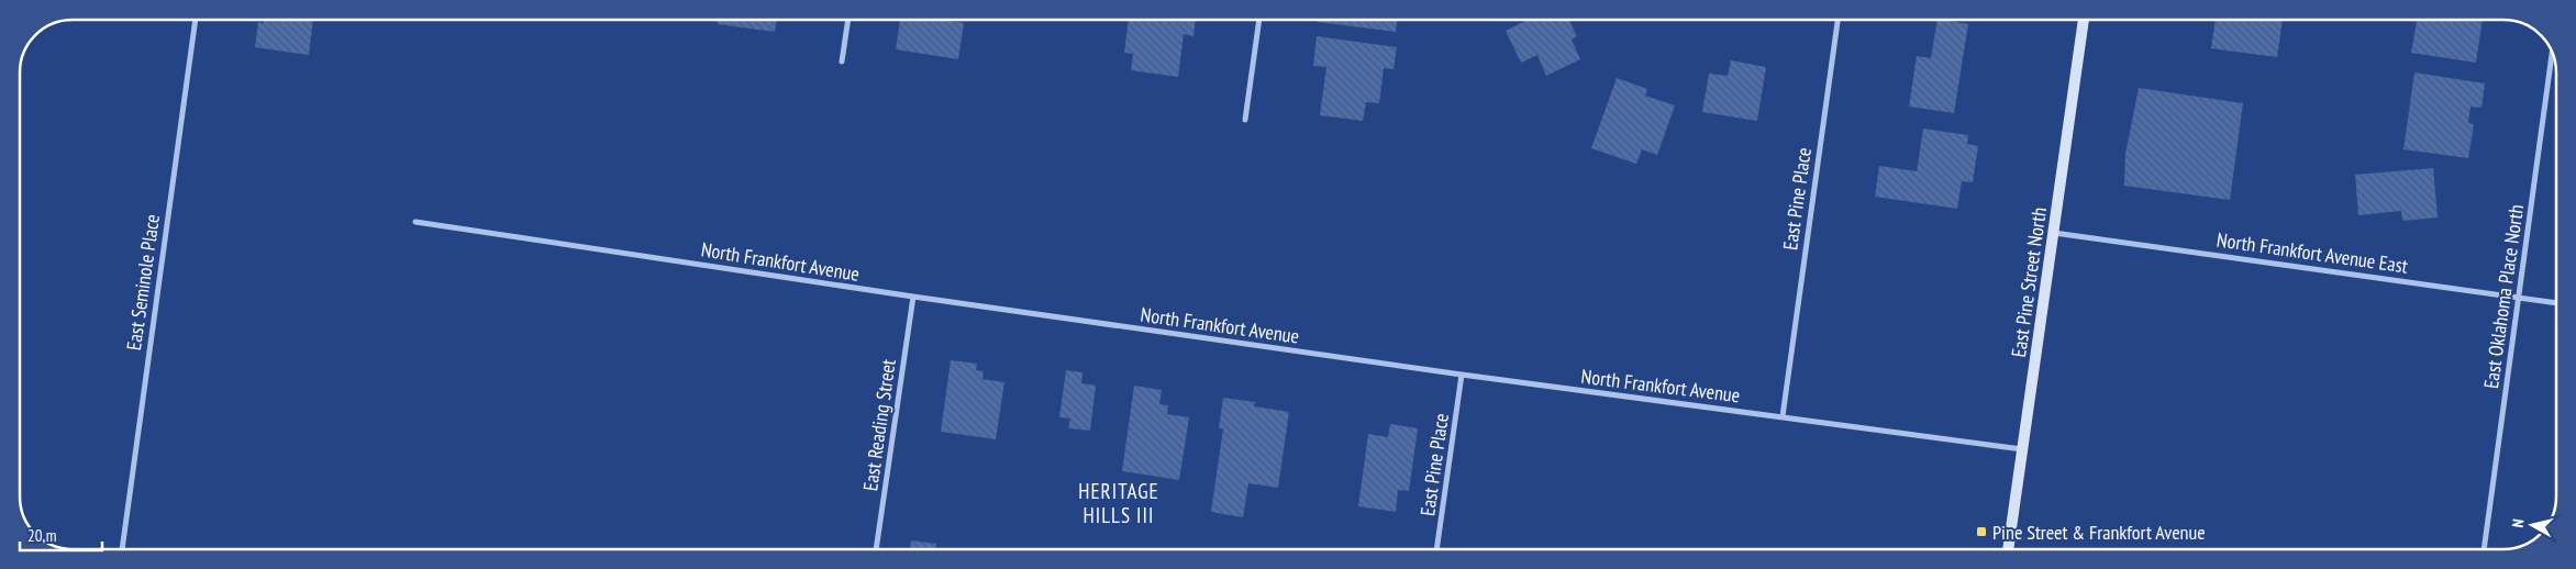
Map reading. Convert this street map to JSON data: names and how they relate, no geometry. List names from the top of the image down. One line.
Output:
{"streets":{"main road":["East Pine Street North"],"street":["East Pine Place","North Frankfort Avenue East","North Frankfort Avenue","East Seminole Place","East Oklahoma Place North","East Reading Street"]},"crossings":[["East Pine Place","North Frankfort Avenue"],["North Frankfort Avenue East","East Pine Street North"],["North Frankfort Avenue East","East Oklahoma Place North"],["North Frankfort Avenue","East Pine Street North"],["North Frankfort Avenue","East Reading Street"]],"districts":["HERITAGE HILLS III"],"places":{"transit":["Pine Street & Frankfort Avenue"]},"scale_bar":"20 m","north":"left"}
